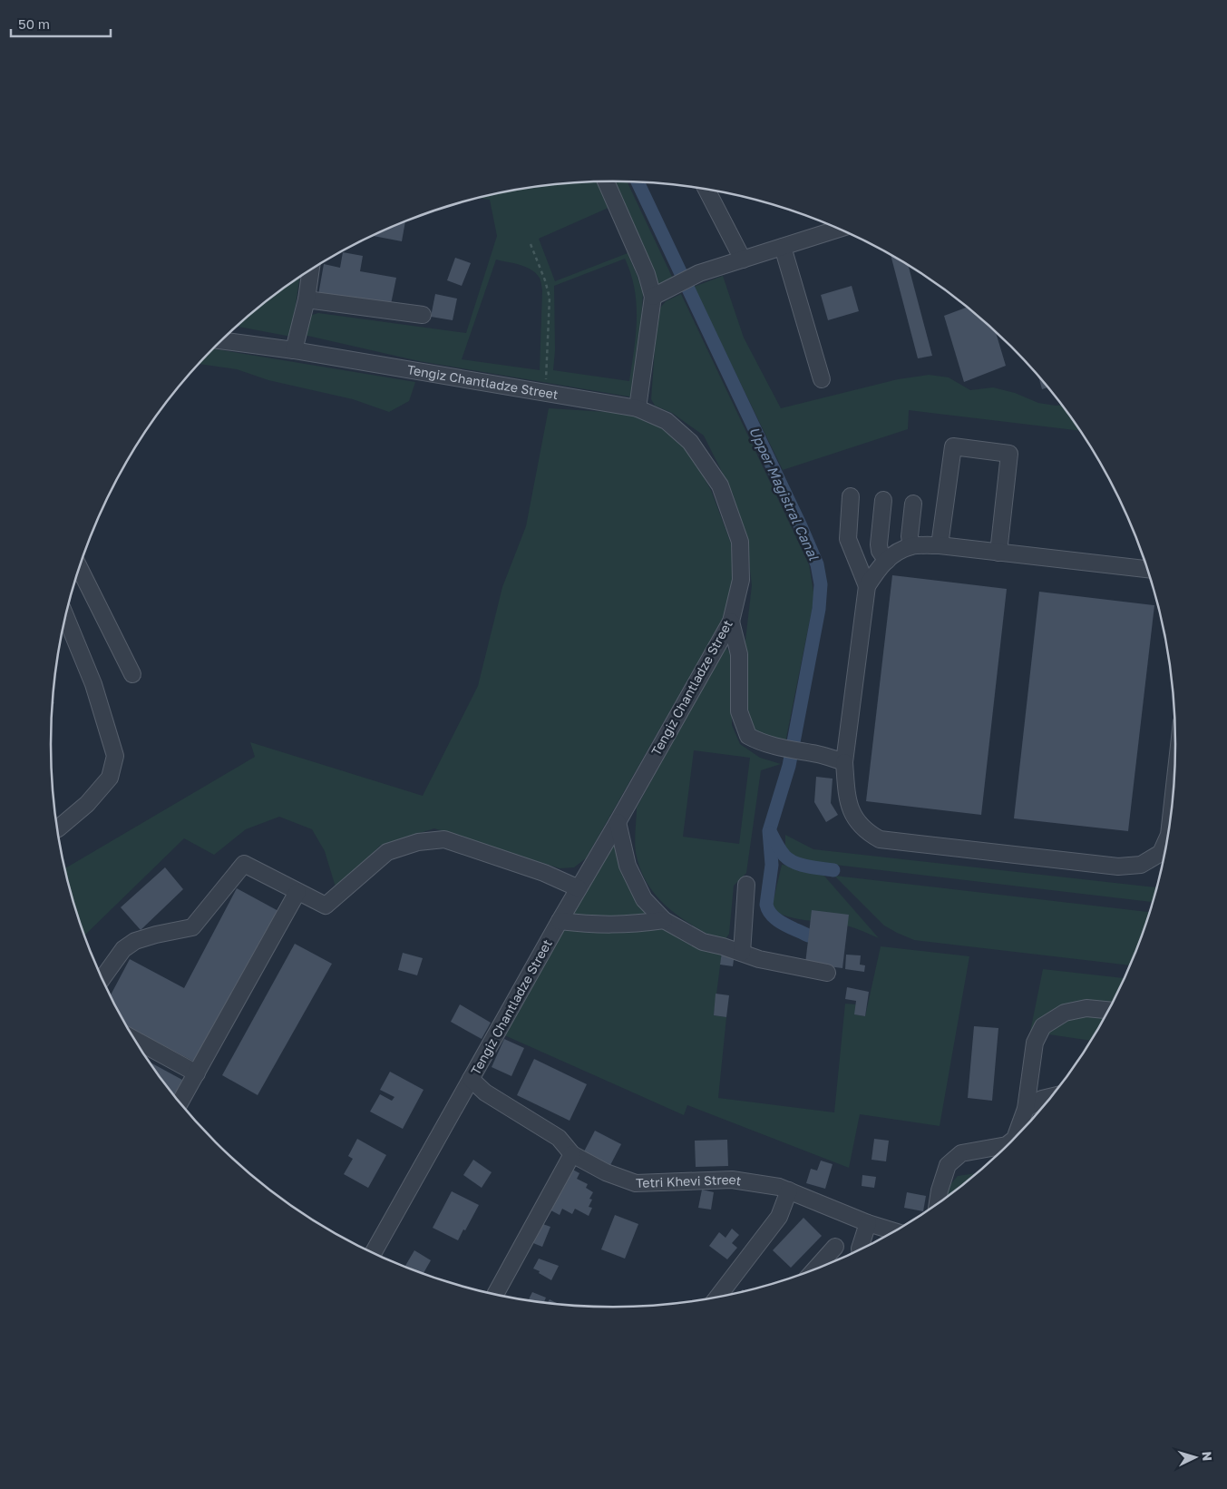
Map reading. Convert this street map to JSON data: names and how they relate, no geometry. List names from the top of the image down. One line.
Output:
{"streets":{"street":["Tengiz Chantladze Street","Tetri Khevi Street"]},"crossings":[["Tengiz Chantladze Street","Tetri Khevi Street"]],"water":["Upper Magistral Canal"],"scale_bar":"50 m","north":"right"}
